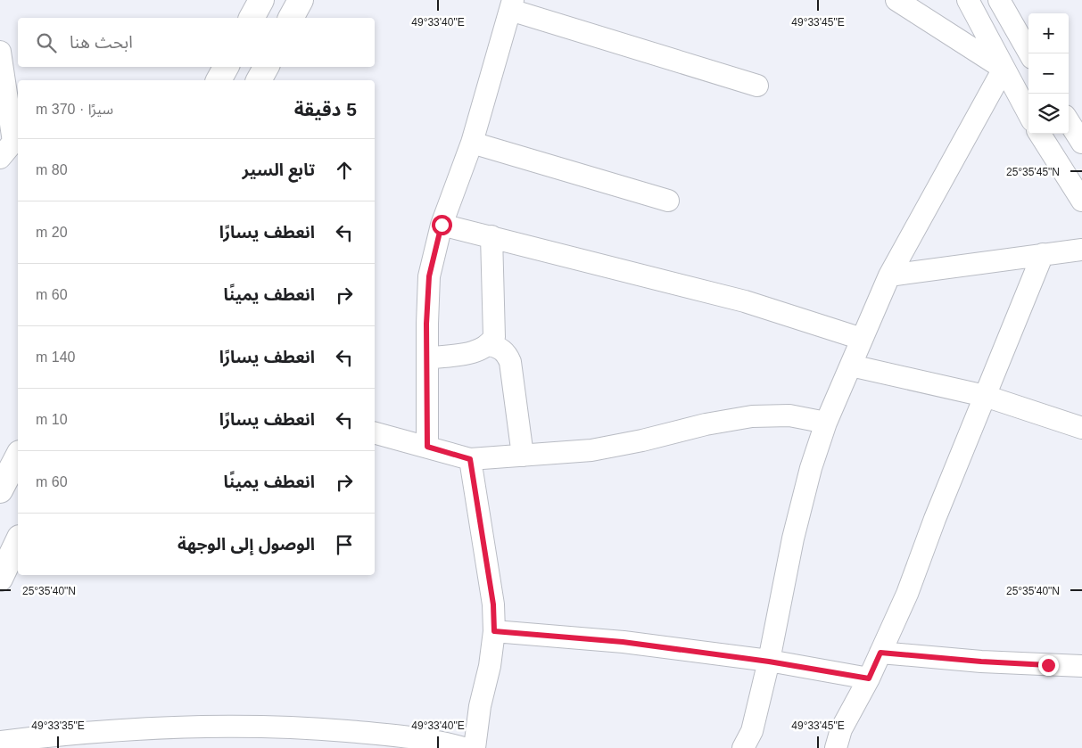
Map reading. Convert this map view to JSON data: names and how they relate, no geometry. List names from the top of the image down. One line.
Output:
{"page":{"map_buttons":["+","−"],"search":"ابحث هنا","heading":["5 دقيقة","سيرًا · 370 m"],"list":[["تابع السير","80 m"],["انعطف يسارًا","20 m"],["انعطف يمينًا","60 m"],["انعطف يسارًا","140 m"],["انعطف يسارًا","10 m"],["انعطف يمينًا","60 m"],"الوصول إلى الوجهة"]},"coordinates":["49°33'40\"E","49°33'45\"E","25°35'45\"N","25°35'40\"N","49°33'35\"E"]}
